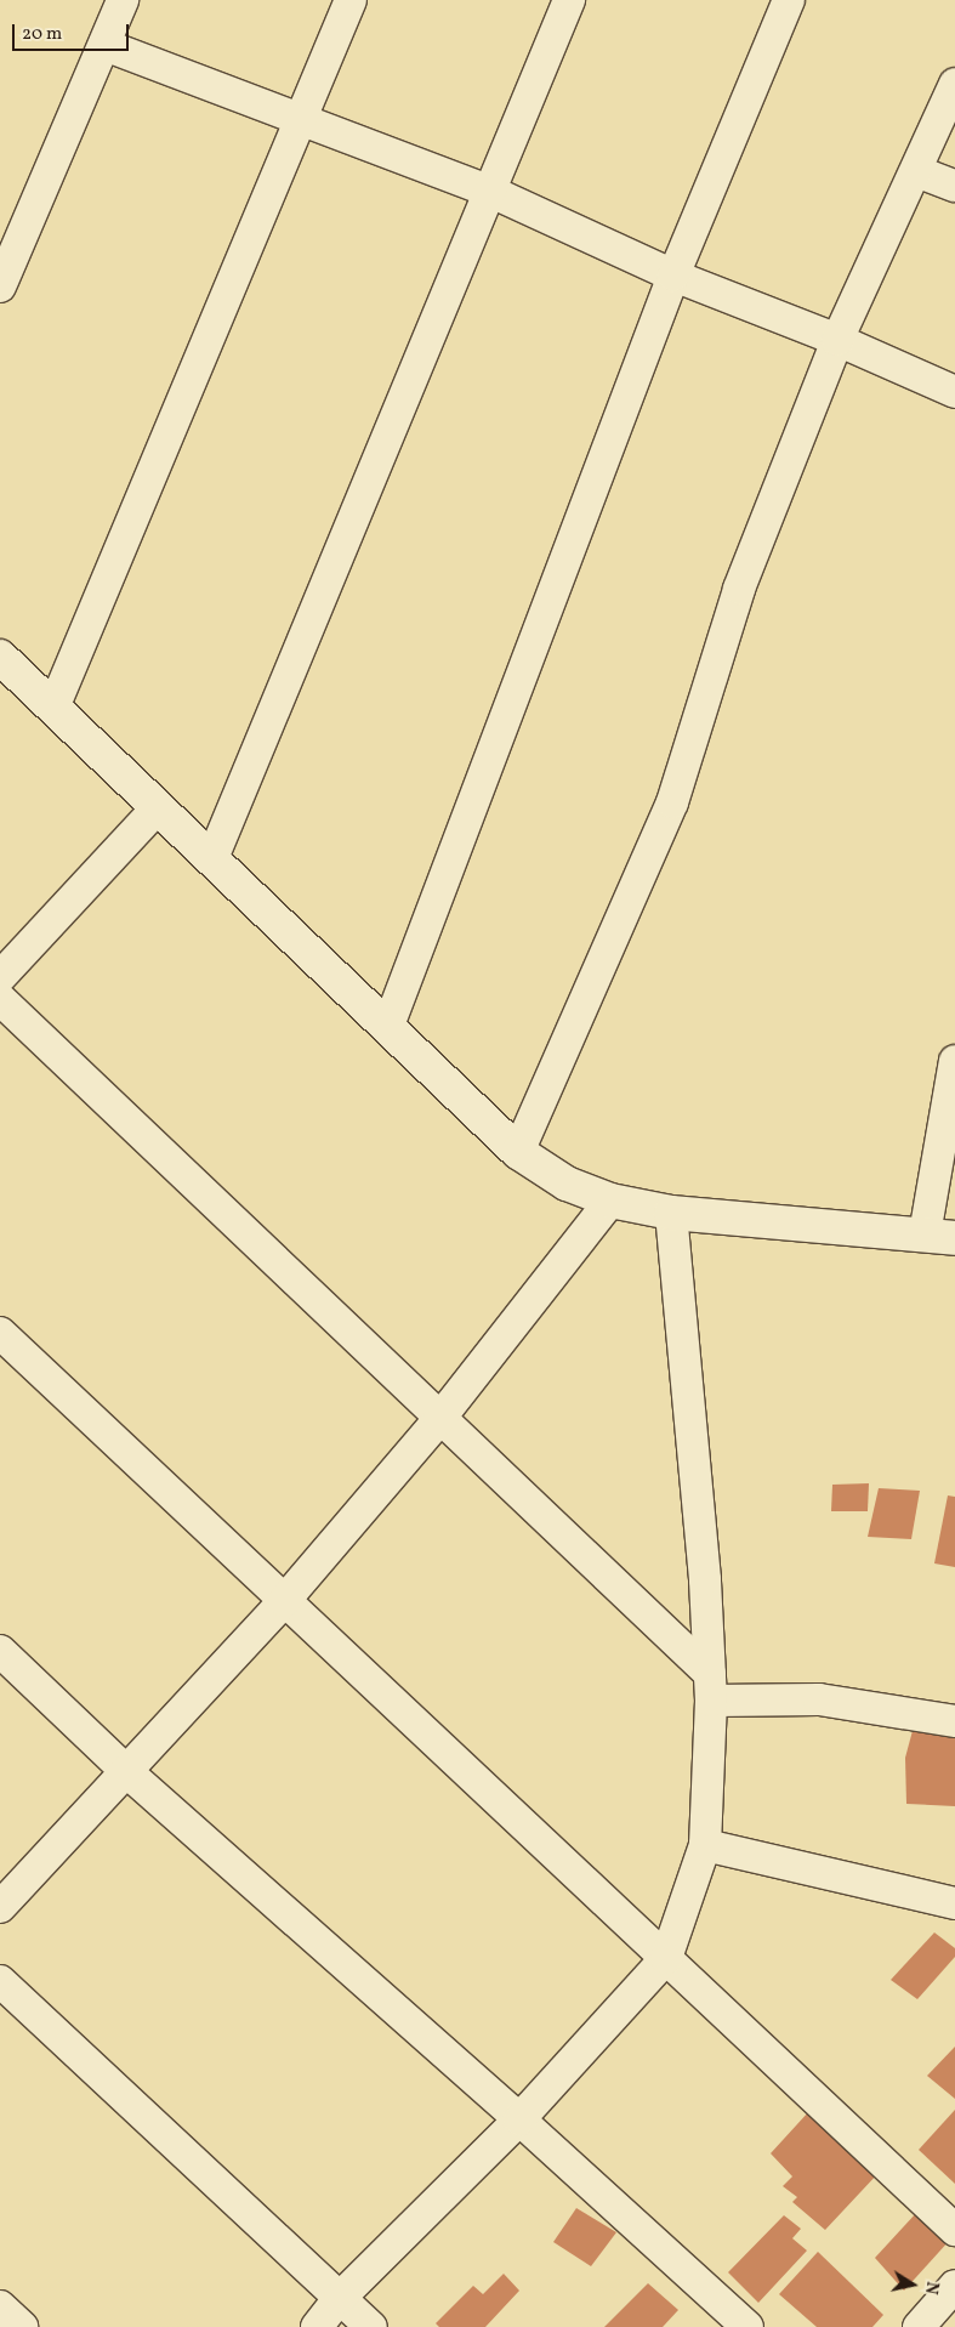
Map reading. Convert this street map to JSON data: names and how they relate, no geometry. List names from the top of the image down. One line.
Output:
{"scale_bar":"20 m","north":"right"}
